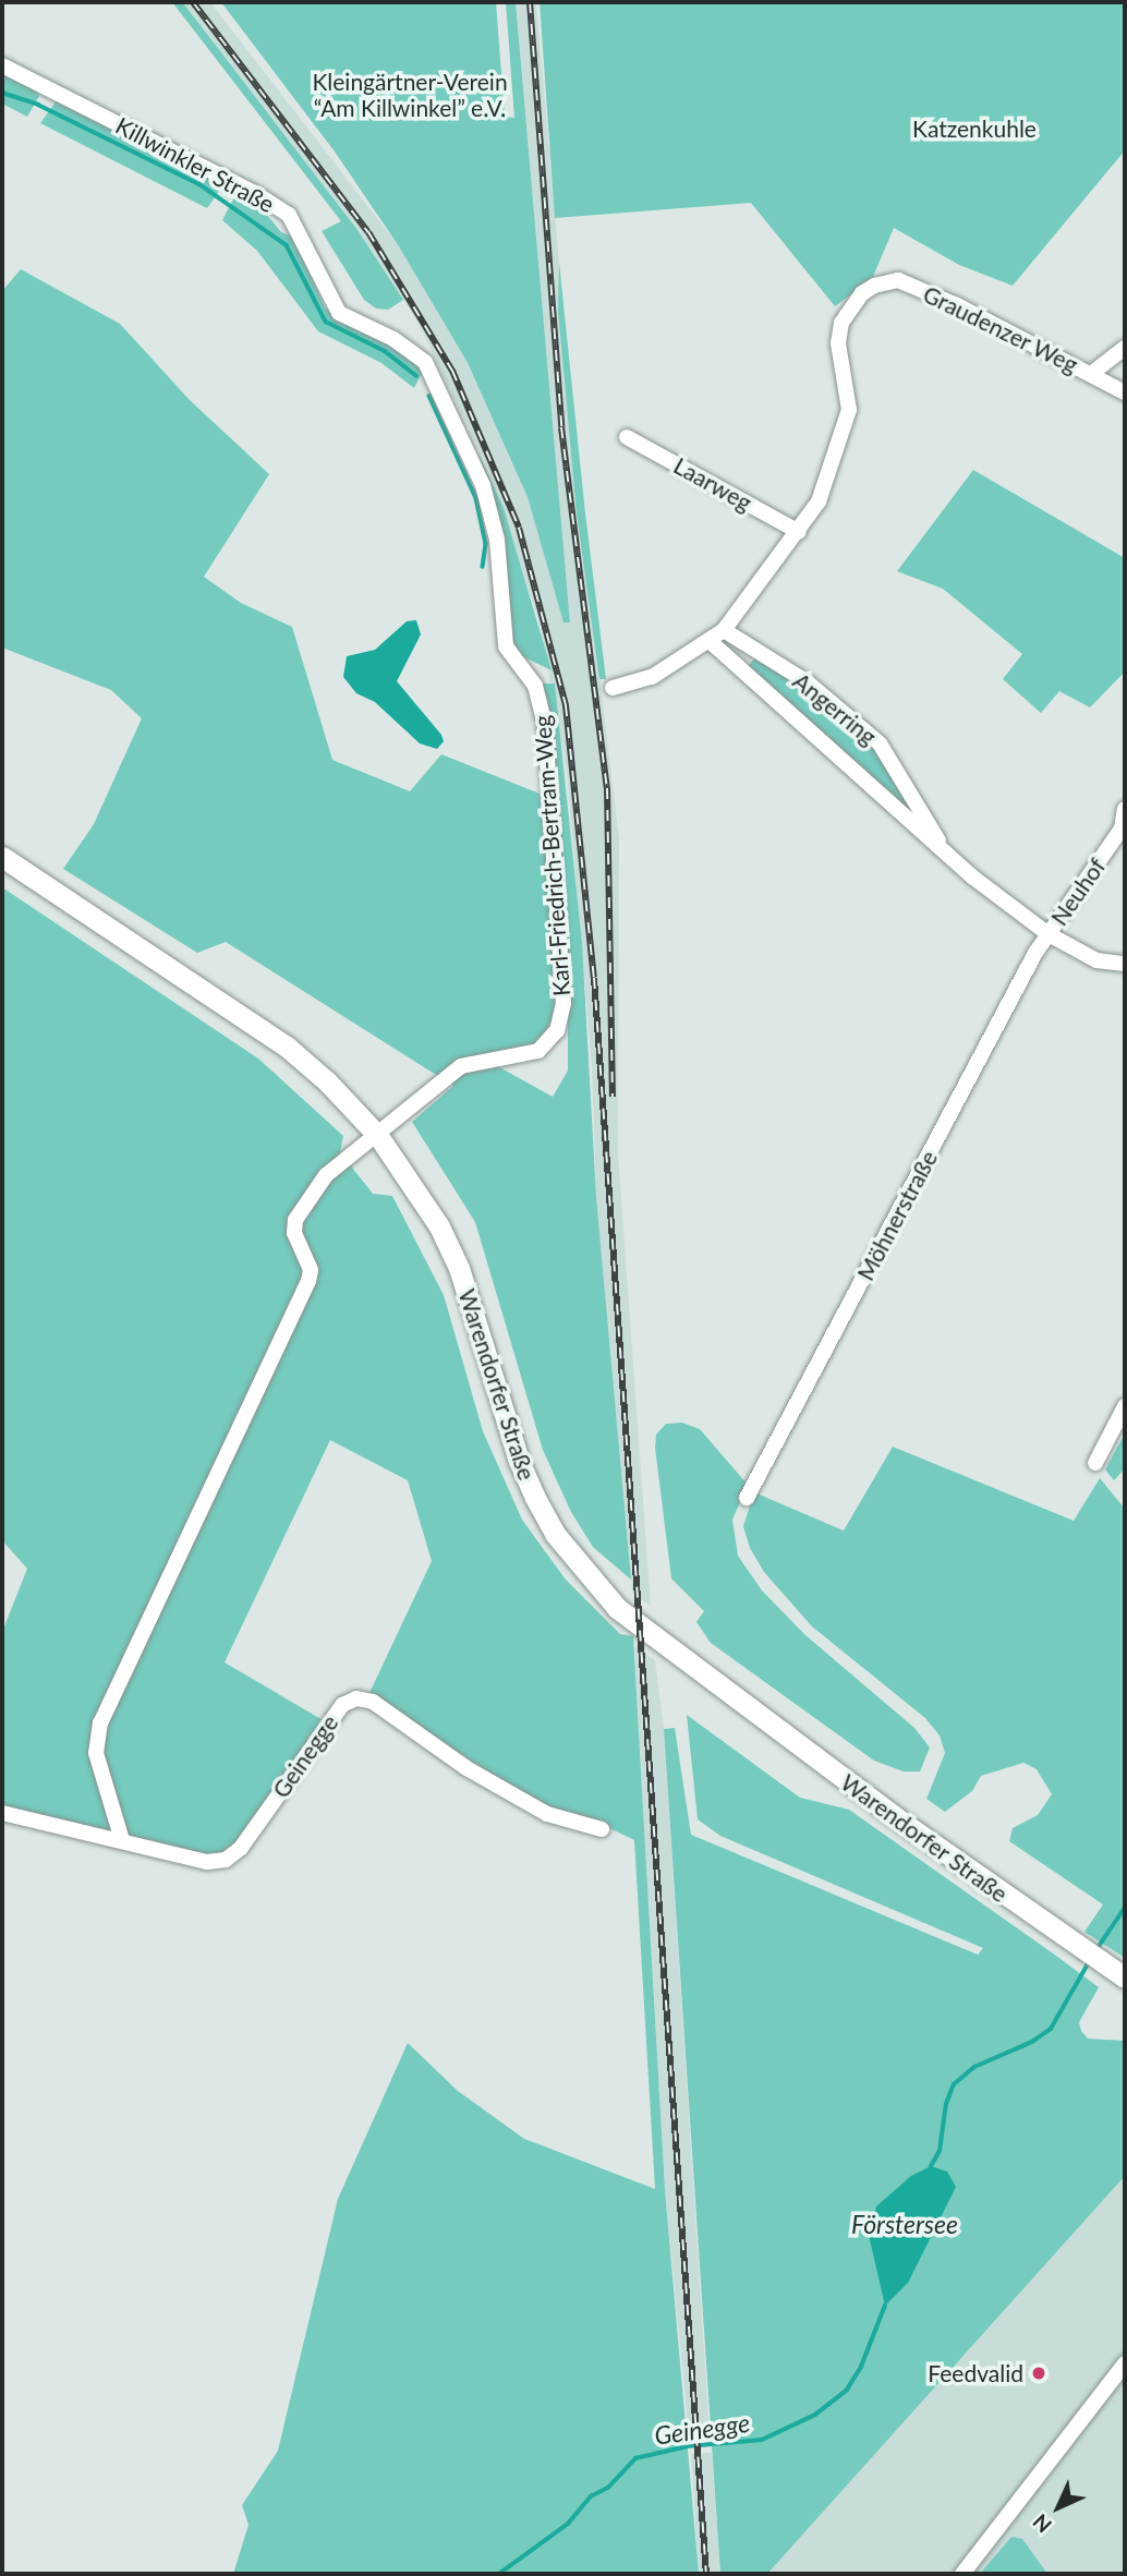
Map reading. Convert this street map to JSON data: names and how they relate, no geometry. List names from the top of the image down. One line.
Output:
{"streets":{"street":["Killwinkler Straße","Graudenzer Weg","Laarweg","Angerring","Karl-Friedrich-Bertram-Weg","Neuhof","Möhnerstraße","Warendorfer Straße","Geinegge"]},"crossings":[["Killwinkler Straße","Karl-Friedrich-Bertram-Weg"],["Graudenzer Weg","Laarweg"],["Graudenzer Weg","Angerring"],["Angerring","Neuhof"],["Angerring","Möhnerstraße"],["Karl-Friedrich-Bertram-Weg","Warendorfer Straße"],["Karl-Friedrich-Bertram-Weg","Geinegge"],["Neuhof","Möhnerstraße"]],"water":["Förstersee","Geinegge"],"parks":["Kleingärtner-Verein “Am Killwinkel” e.V.","Katzenkuhle"],"places":["Feedvalid"],"north":"bottom left"}
